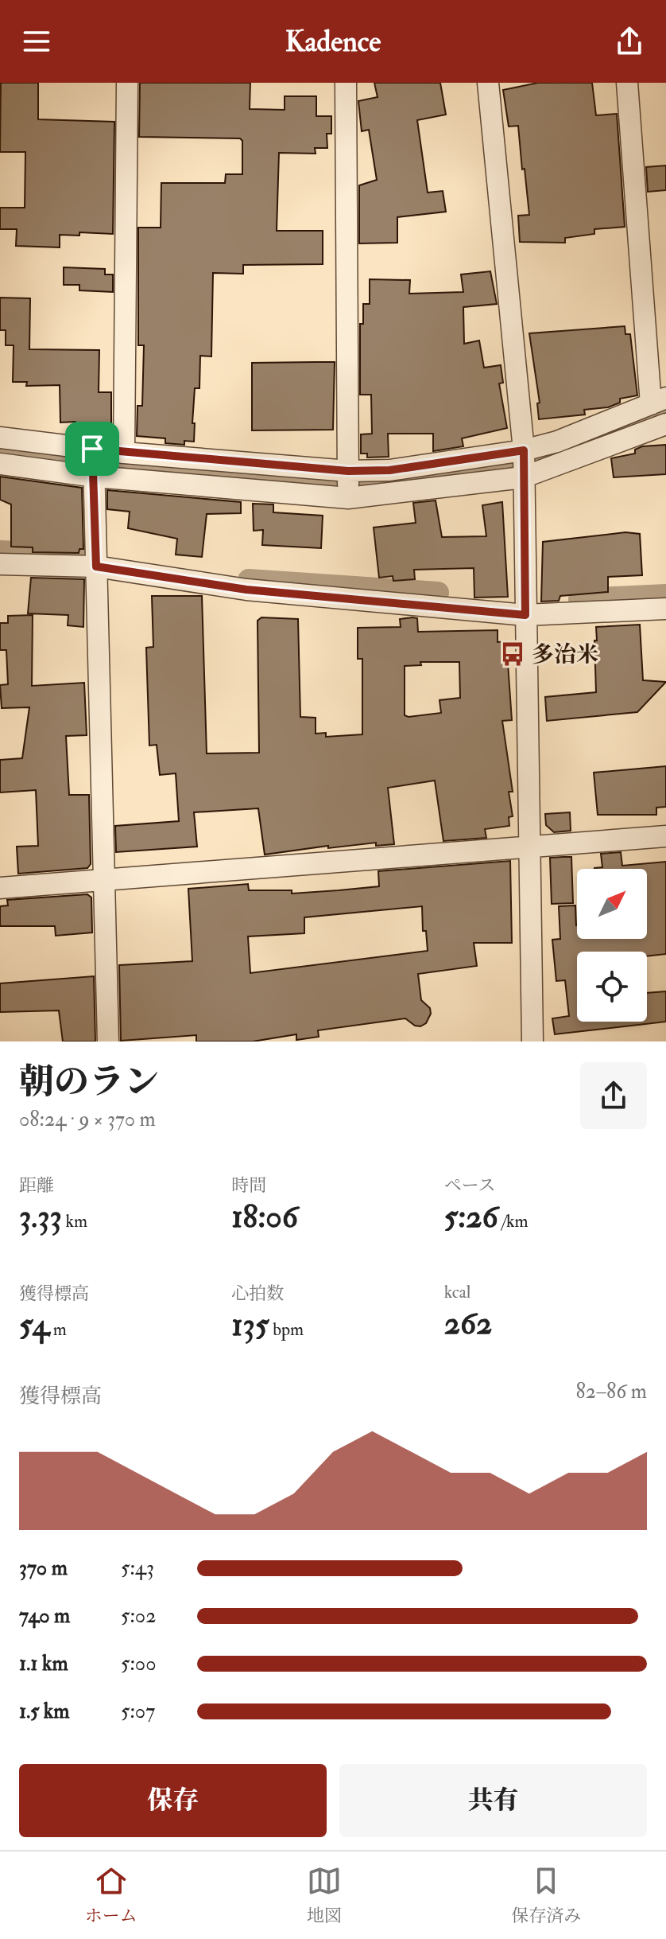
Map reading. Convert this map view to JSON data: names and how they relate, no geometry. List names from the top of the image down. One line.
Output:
{"places":{"bus stop":["多治米"]},"north":"top right","page":{"header":"Kadence","heading":["朝のラン","08:24 · 9 × 370 m"],"stats":[["距離","3.33 km"],["時間","18:06"],["ペース","5:26 /km"],["獲得標高","54 m"],["心拍数","135 bpm"],["kcal","262"]],"chart":["獲得標高","82–86 m"],"list":[{"name":"370 m","note":"5:43"},{"name":"740 m","note":"5:02"},{"name":"1.1 km","note":"5:00"},{"name":"1.5 km","note":"5:07"}],"buttons":["保存","共有"],"tabs":["ホーム","地図","保存済み"]}}
